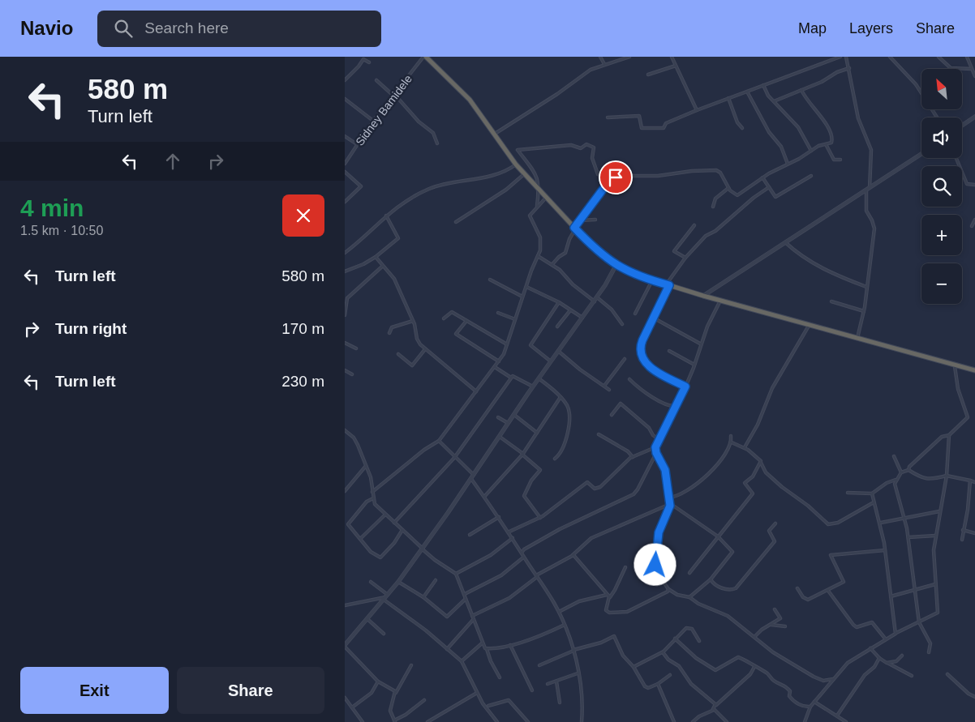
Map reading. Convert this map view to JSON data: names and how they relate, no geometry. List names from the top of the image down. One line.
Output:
{"streets":{"street":["Sidney Bamidele"]},"north":"top left","page":{"header":"Navio","search":"Search here","nav":["Map","Layers","Share"],"turn":["580 m","Turn left"],"map_buttons":["+","−"],"heading":["4 min","1.5 km · 10:50"],"list":[{"name":"Turn left","value":"580 m"},{"name":"Turn right","value":"170 m"},{"name":"Turn left","value":"230 m"}],"buttons":["Exit","Share"]}}
